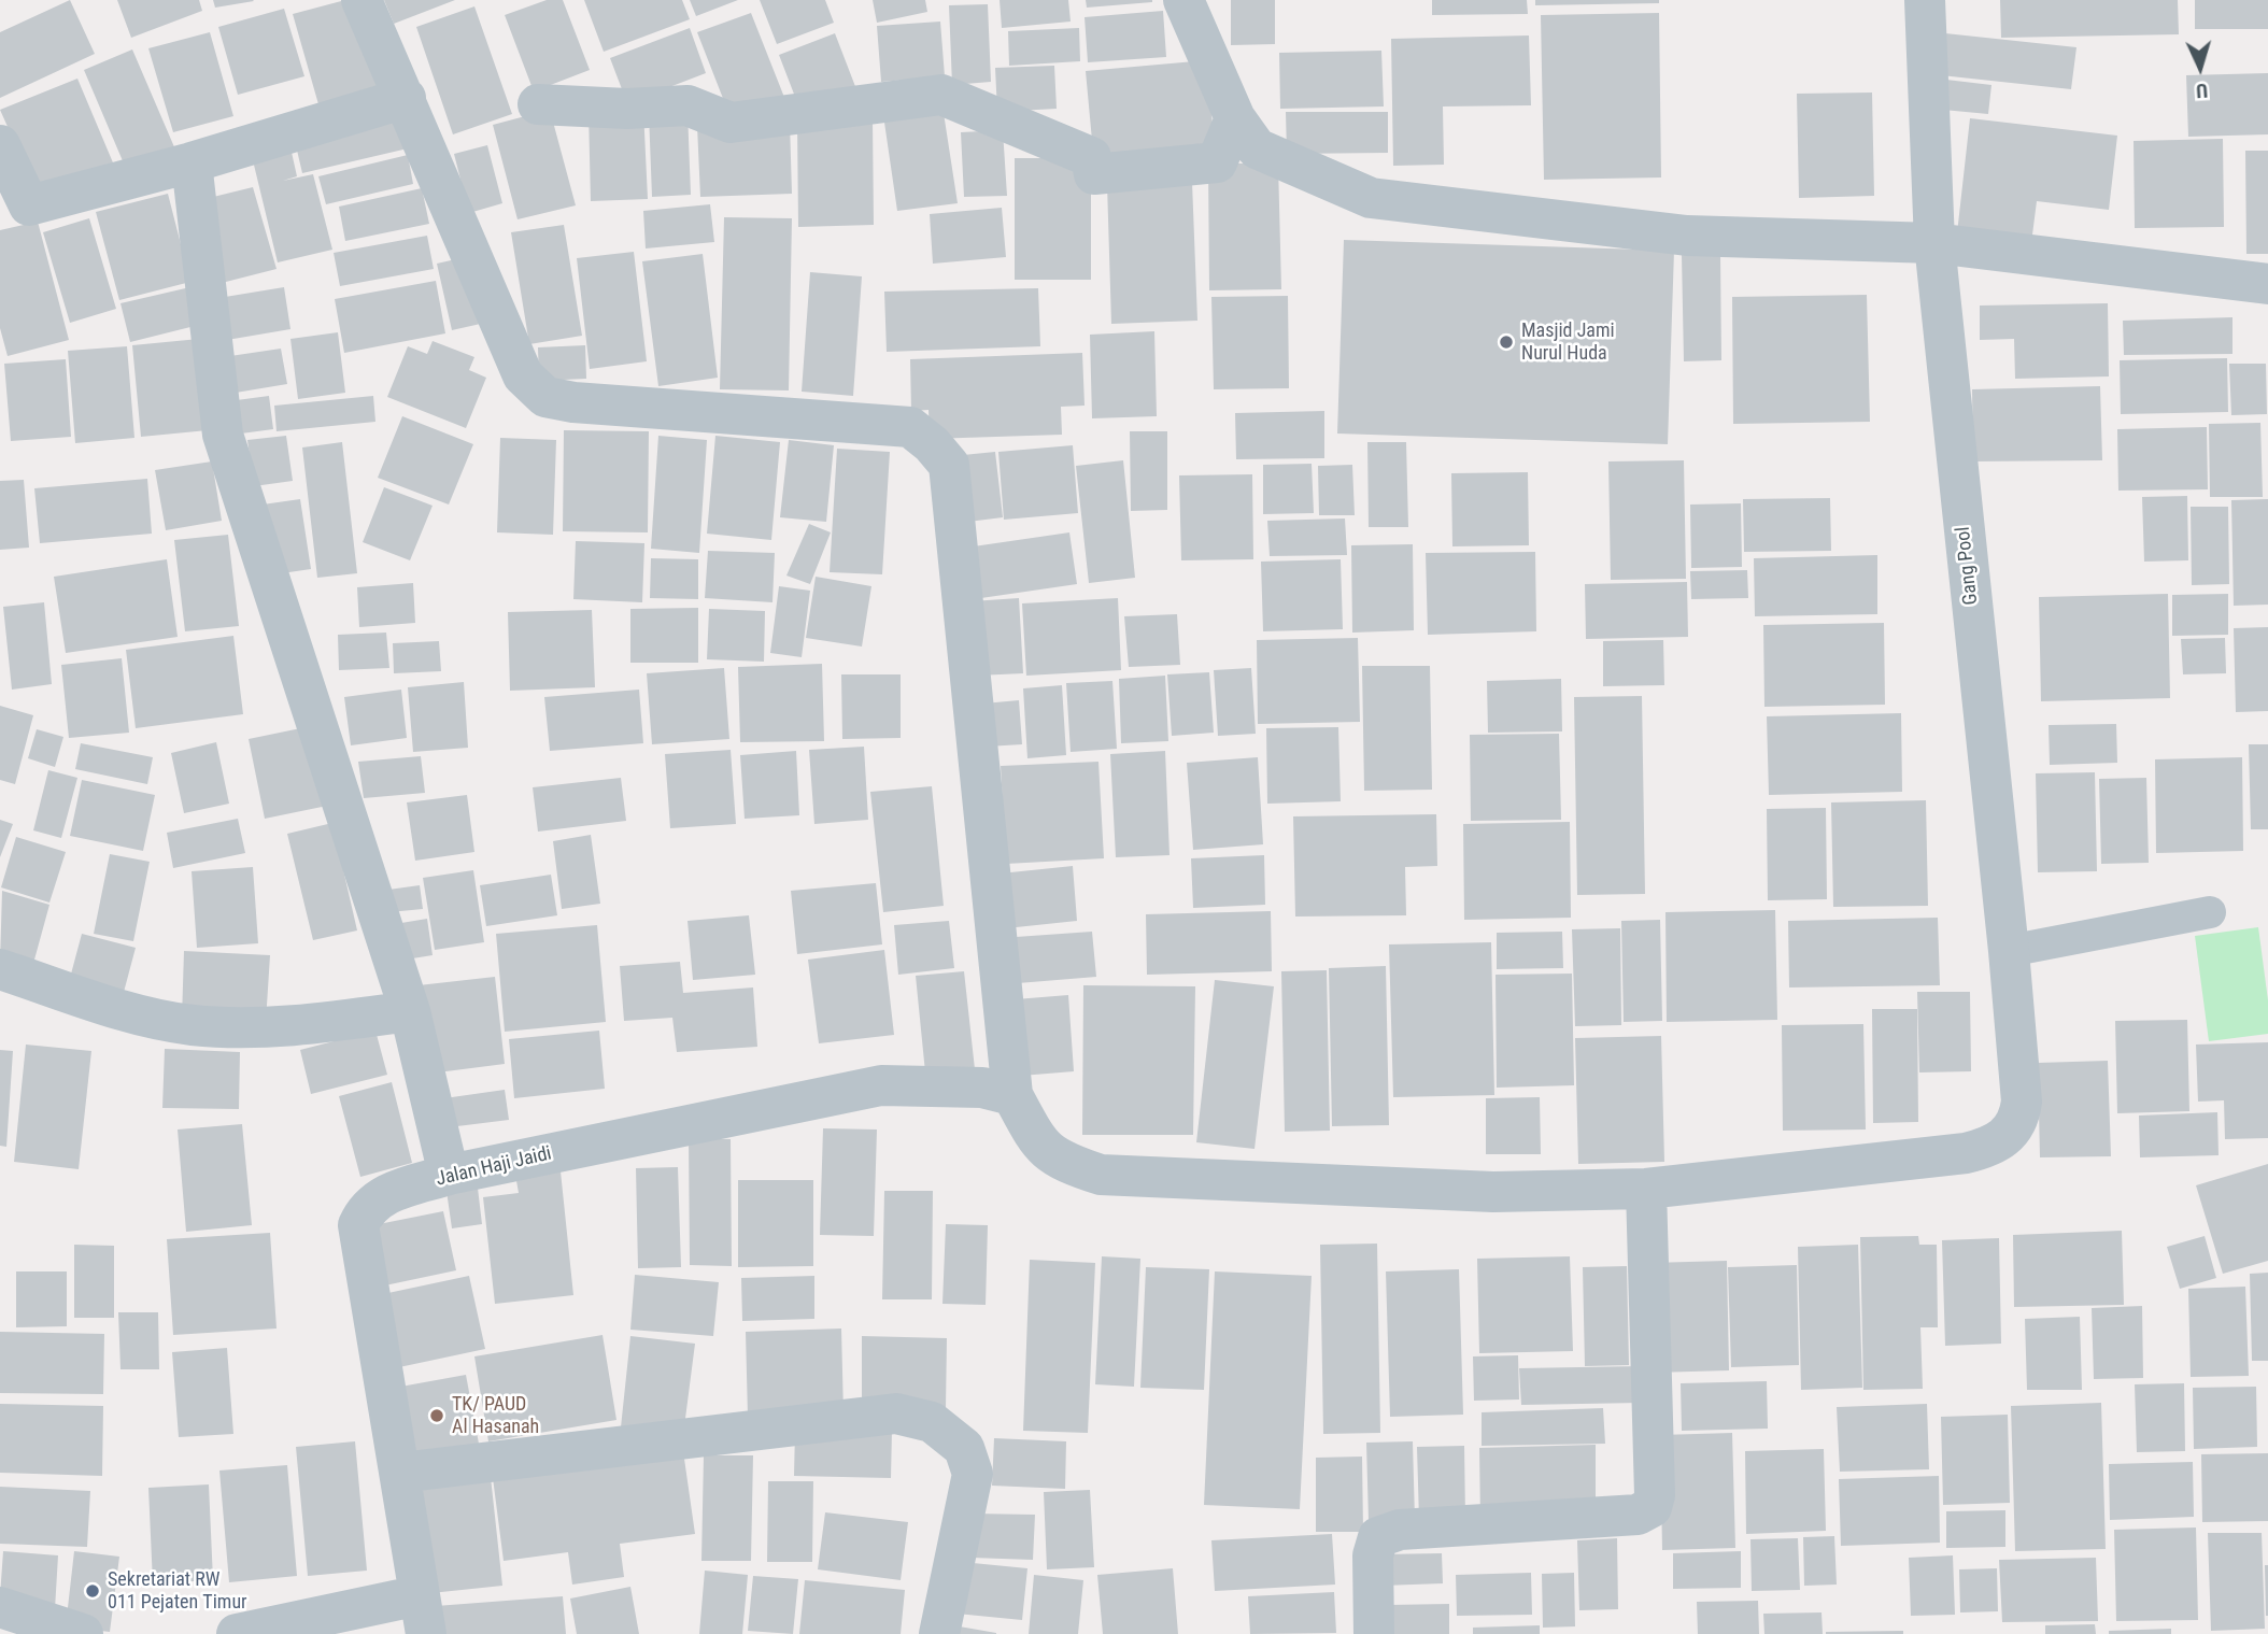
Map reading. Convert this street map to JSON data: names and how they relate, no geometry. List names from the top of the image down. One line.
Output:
{"streets":{"street":["Gang Pool","Jalan Haji Jaidi"]},"places":["Masjid Jami Nurul Huda","TK/ PAUD Al Hasanah","Sekretariat RW 011 Pejaten Timur"],"north":"bottom"}
